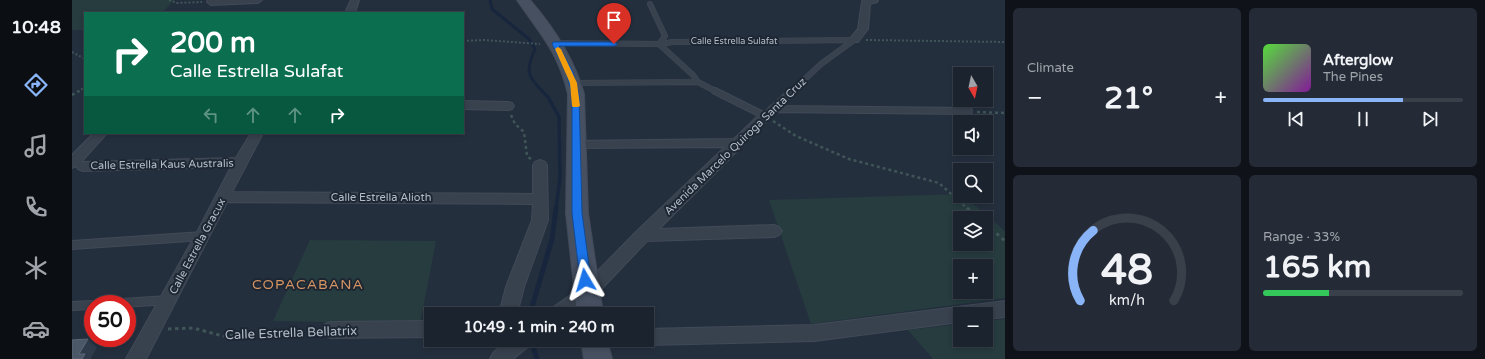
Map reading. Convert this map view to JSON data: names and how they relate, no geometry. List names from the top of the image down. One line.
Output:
{"streets":{"street":["Avenida Marcelo Quiroga Santa Cruz","Calle Estrella Kaus Australis","Calle Estrella Alioth","Calle Estrella Gracux","Calle Estrella Bellatrix"],"lane":["Calle Estrella Sulafat"]},"crossings":[["Calle Estrella Sulafat","Avenida Marcelo Quiroga Santa Cruz"],["Calle Estrella Kaus Australis","Calle Estrella Gracux"],["Calle Estrella Alioth","Calle Estrella Gracux"],["Calle Estrella Gracux","Calle Estrella Bellatrix"]],"districts":["COPACABANA"],"north":"bottom","page":{"tabs":"10:48","tile":["Climate",["Range · 33%","165 km"]],"turn":["200 m","Calle Estrella Sulafat"],"song":["Afterglow","The Pines"],"map_buttons":["+","−"],"heat":["−","21°","+"],"limit":"50","trip":"10:49 · 1 min · 240 m","gauge":["48","km/h"]}}
